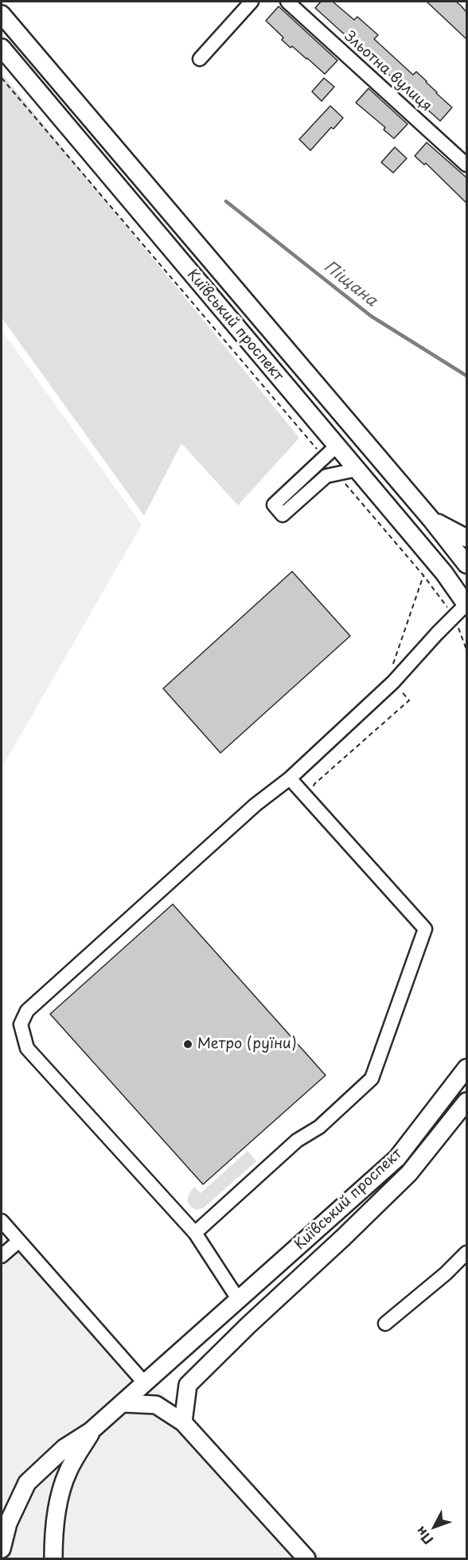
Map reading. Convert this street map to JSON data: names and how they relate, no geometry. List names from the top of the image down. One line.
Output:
{"streets":{"main road":["Київський проспект"],"street":["Зльотна вулиця"]},"water":["Піщана"],"places":["Метро (руїни)"],"north":"bottom left"}
